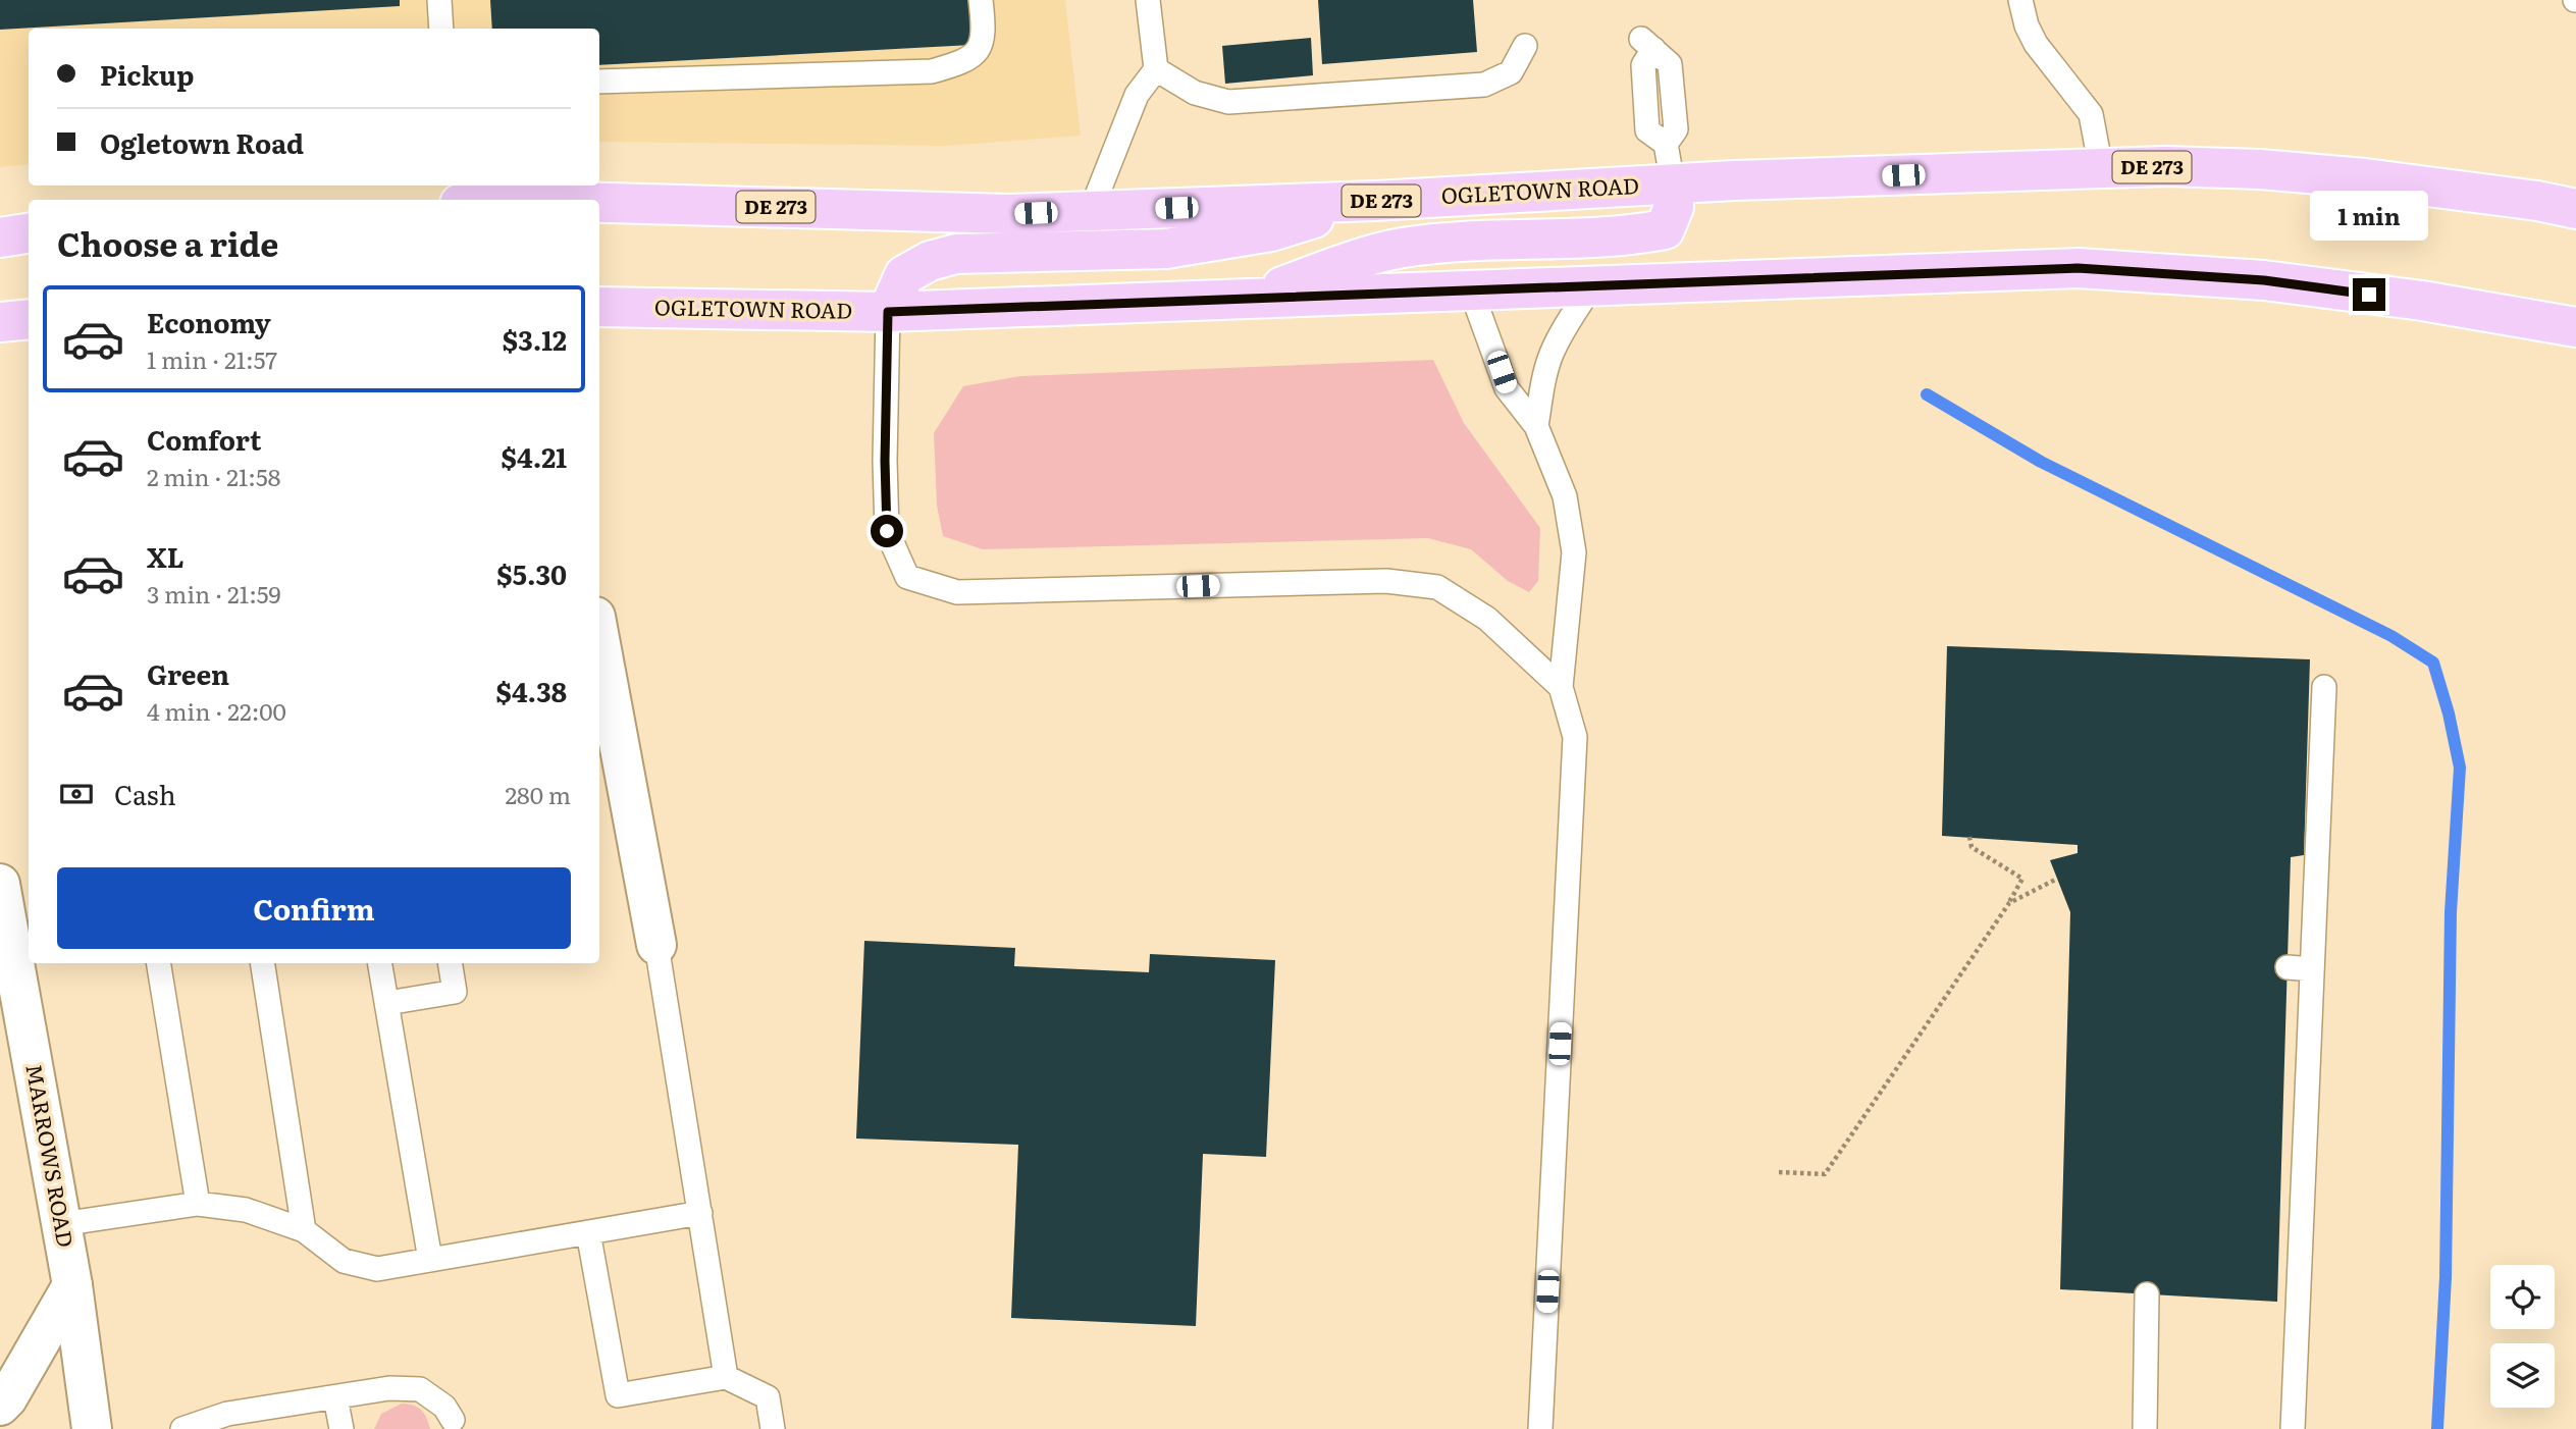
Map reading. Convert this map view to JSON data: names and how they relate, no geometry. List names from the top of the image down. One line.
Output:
{"streets":{"main road":["DE 273","OGLETOWN ROAD"],"street":["MARROWS ROAD"]},"page":{"banner":["Pickup","Ogletown Road"],"bubble":"1 min","heading":"Choose a ride","list":[{"name":"Economy","note":"1 min · 21:57","value":"$3.12"},{"name":"Comfort","note":"2 min · 21:58","value":"$4.21"},{"name":"XL","note":"3 min · 21:59","value":"$5.30"},{"name":"Green","note":"4 min · 22:00","value":"$4.38"}],"pay":["Cash","280 m"],"buttons":"Confirm"}}
